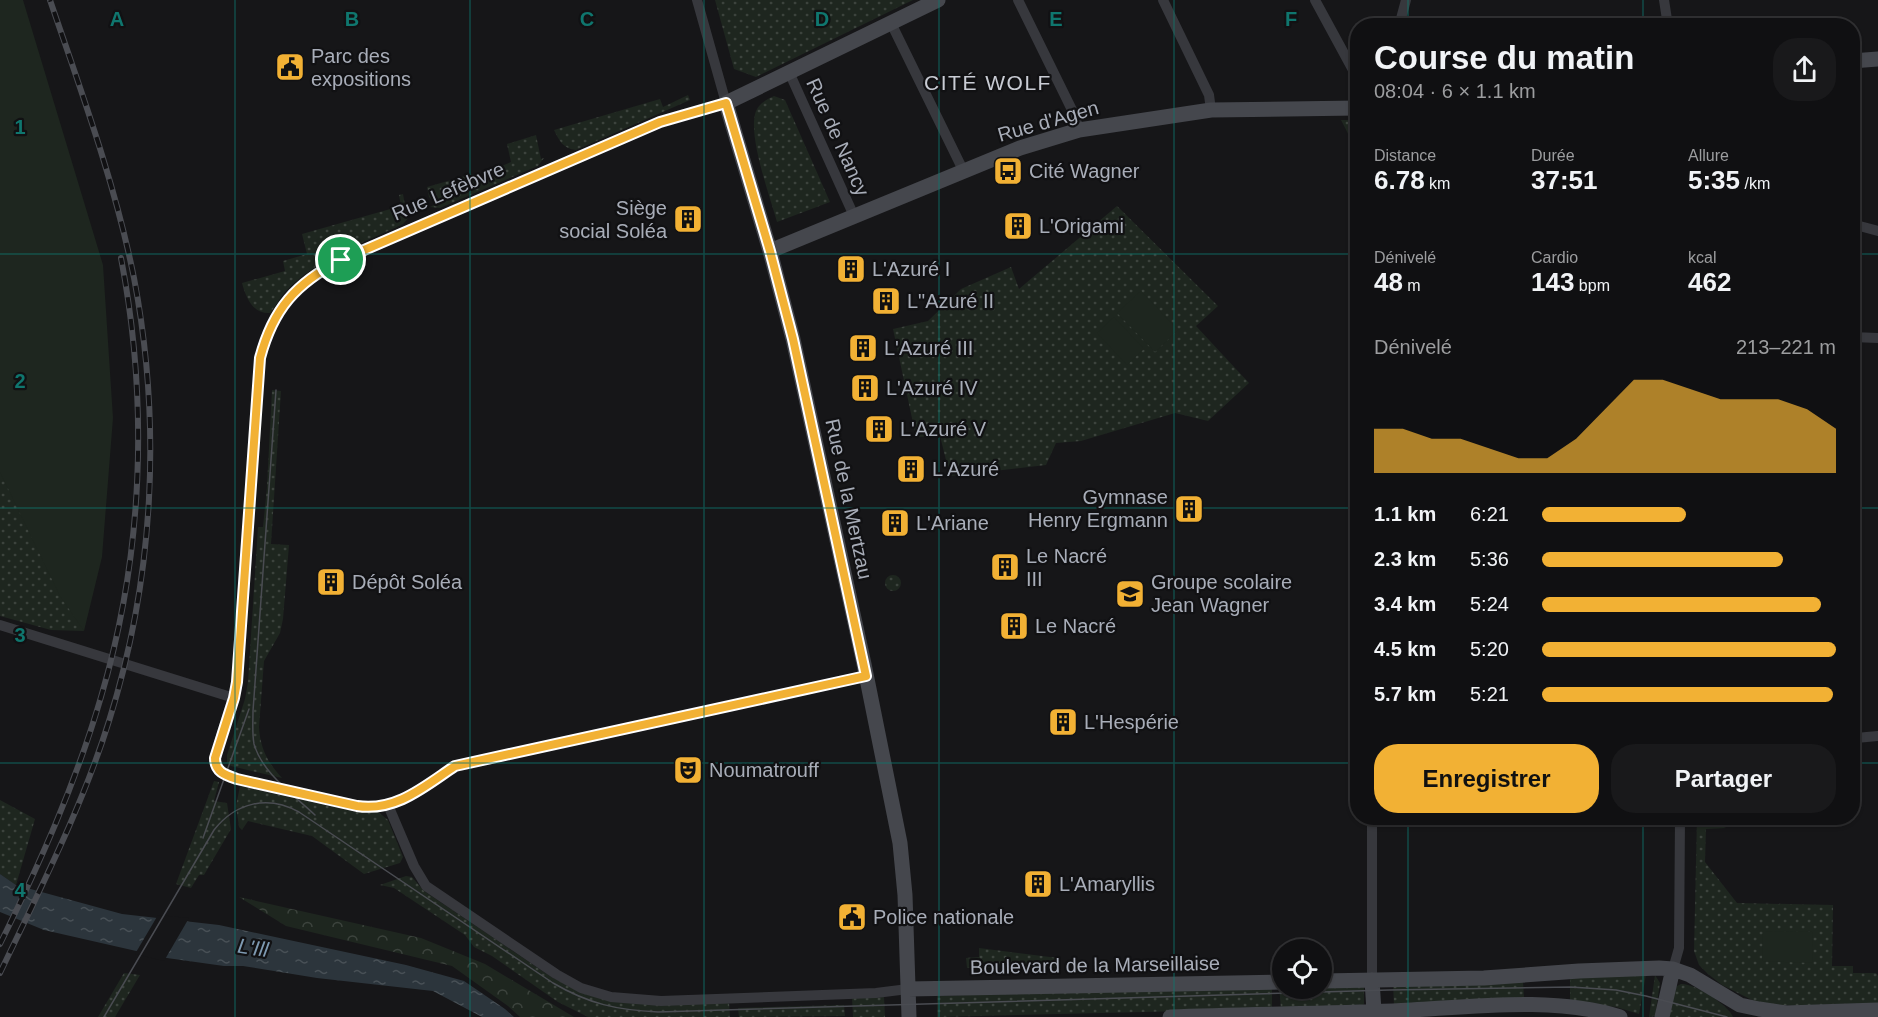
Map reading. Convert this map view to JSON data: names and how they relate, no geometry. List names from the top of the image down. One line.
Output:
{"streets":{"main road":["Rue d'Agen","Rue Lefèbvre","Rue de la Mertzau","Boulevard de la Marseillaise"],"street":["Rue de Nancy"]},"crossings":[["Rue d'Agen","Rue de Nancy"],["Rue d'Agen","Rue de la Mertzau"],["Rue de Nancy","Rue Lefèbvre"],["Rue Lefèbvre","Rue de la Mertzau"],["Rue de la Mertzau","Boulevard de la Marseillaise"]],"districts":["CITÉ WOLF"],"water":["L'Ill"],"places":{"public building":["Parc des expositions","Police nationale"],"bus stop":["Cité Wagner"],"building":["Siège social Soléa","L'Origami","L'Azuré I","L\"Azuré II","L'Azuré III","L'Azuré IV","L'Azuré V","L'Azuré","Gymnase Henry Ergmann","L'Ariane","Le Nacré III","Dépôt Soléa","Le Nacré","L'Hespérie","L'Amaryllis"],"school or university":["Groupe scolaire Jean Wagner"],"theatre":["Noumatrouff"]},"page":{"heading":["Course du matin","08:04 · 6 × 1.1 km"],"stats":[["Distance","6.78 km"],["Durée","37:51"],["Allure","5:35 /km"],["Dénivelé","48 m"],["Cardio","143 bpm"],["kcal","462"]],"chart":["Dénivelé","213–221 m"],"list":[{"name":"1.1 km","note":"6:21"},{"name":"2.3 km","note":"5:36"},{"name":"3.4 km","note":"5:24"},{"name":"4.5 km","note":"5:20"},{"name":"5.7 km","note":"5:21"}],"buttons":["Enregistrer","Partager"]},"grid":{"columns":["A","B","C","D","E","F"],"rows":["1","2","3","4"]}}
